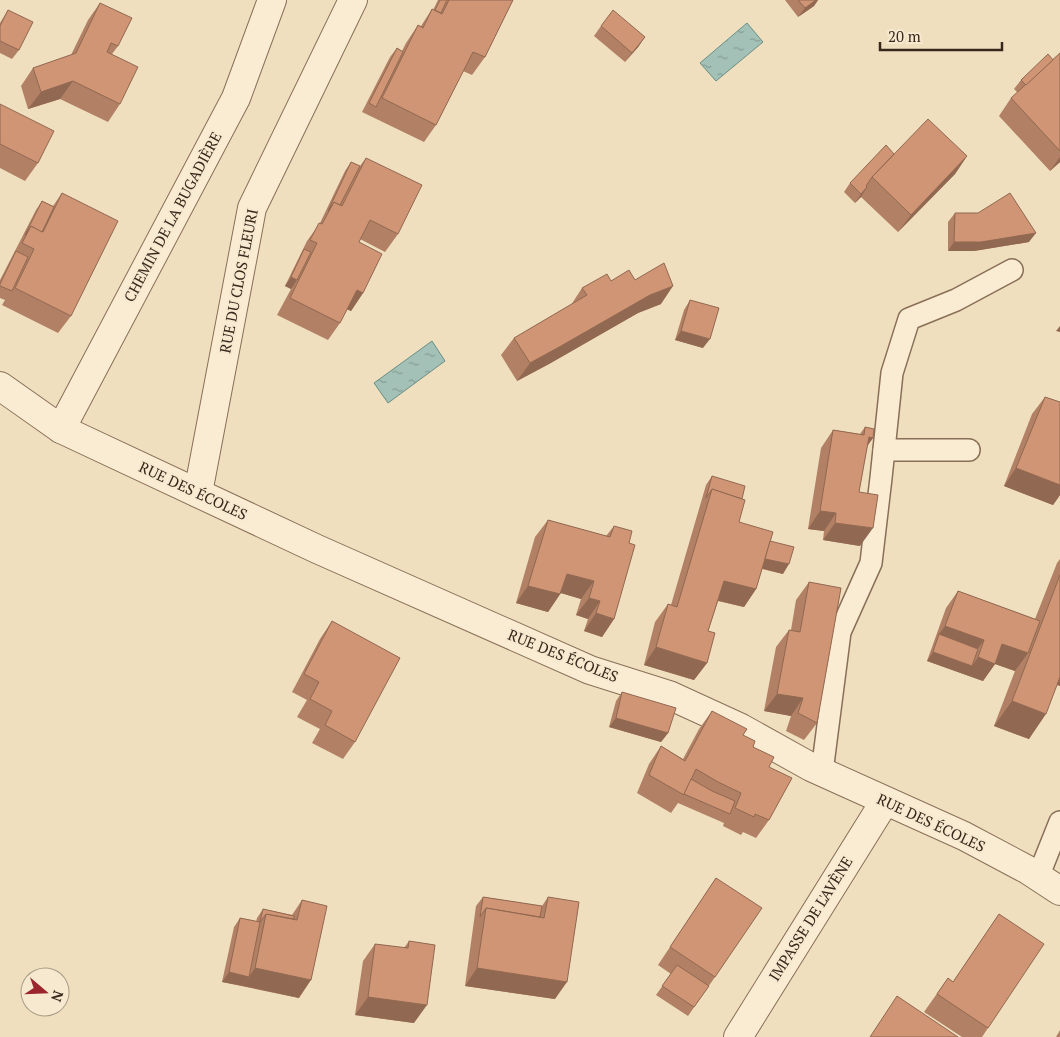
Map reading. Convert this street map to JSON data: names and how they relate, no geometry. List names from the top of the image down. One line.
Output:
{"streets":{"street":["CHEMIN DE LA BUGADIÈRE","RUE DU CLOS FLEURI","RUE DES ÉCOLES","IMPASSE DE L'AVÈNE"]},"crossings":[["CHEMIN DE LA BUGADIÈRE","RUE DES ÉCOLES"],["RUE DU CLOS FLEURI","RUE DES ÉCOLES"],["RUE DES ÉCOLES","IMPASSE DE L'AVÈNE"]],"scale_bar":"20 m","north":"right"}
